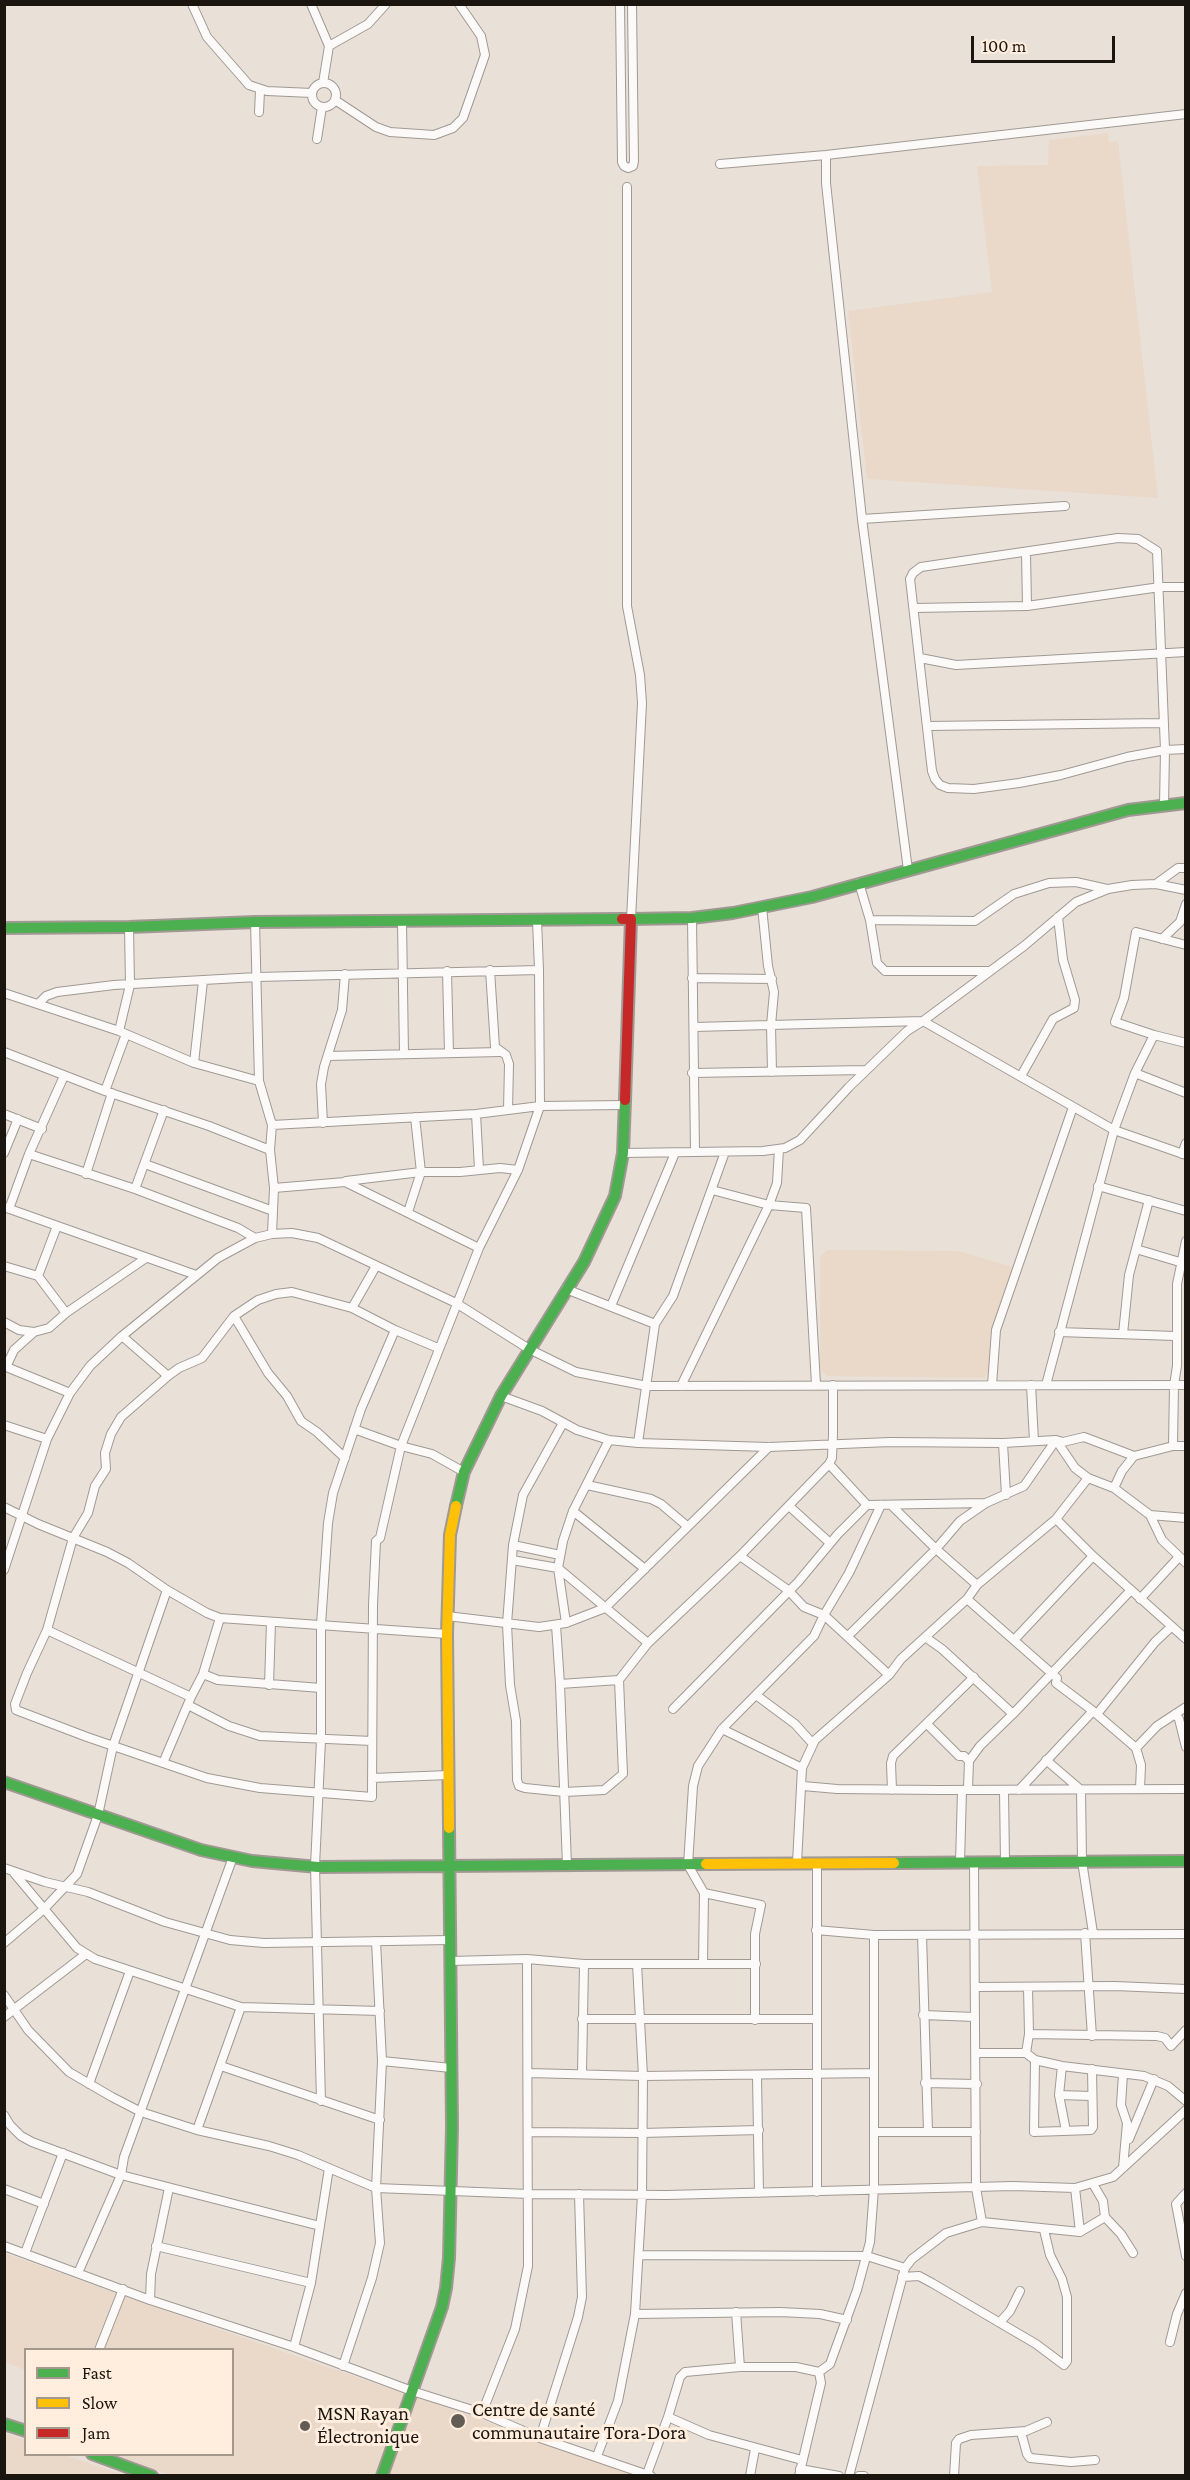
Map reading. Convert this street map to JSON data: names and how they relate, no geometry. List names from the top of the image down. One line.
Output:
{"places":["Centre de santé communautaire Tora-Dora","MSN Rayan Électronique"],"legend":["Fast","Slow","Jam"],"scale_bar":"100 m"}
